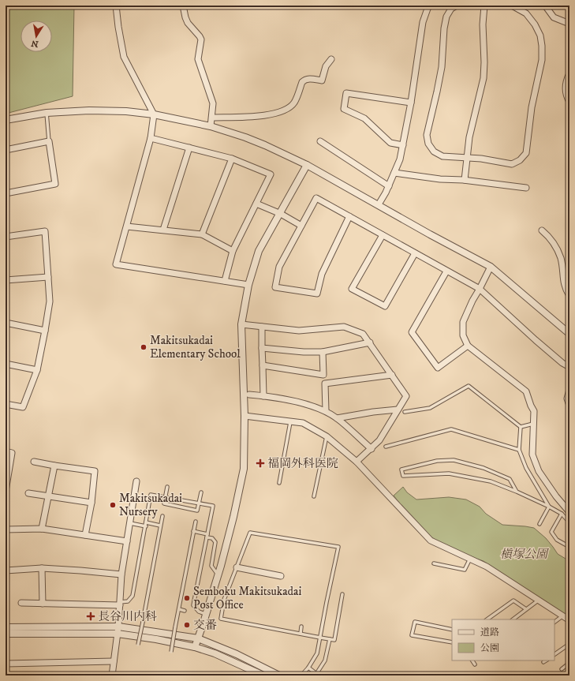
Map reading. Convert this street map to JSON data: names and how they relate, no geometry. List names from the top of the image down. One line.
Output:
{"parks":["槇塚公園"],"places":{"other":["Makitsukadai Elementary School","Makitsukadai Nursery","Semboku Makitsukadai Post Office","交番"],"health":["福岡外科医院","長谷川内科"]},"legend":["道路","公園"],"north":"bottom"}
